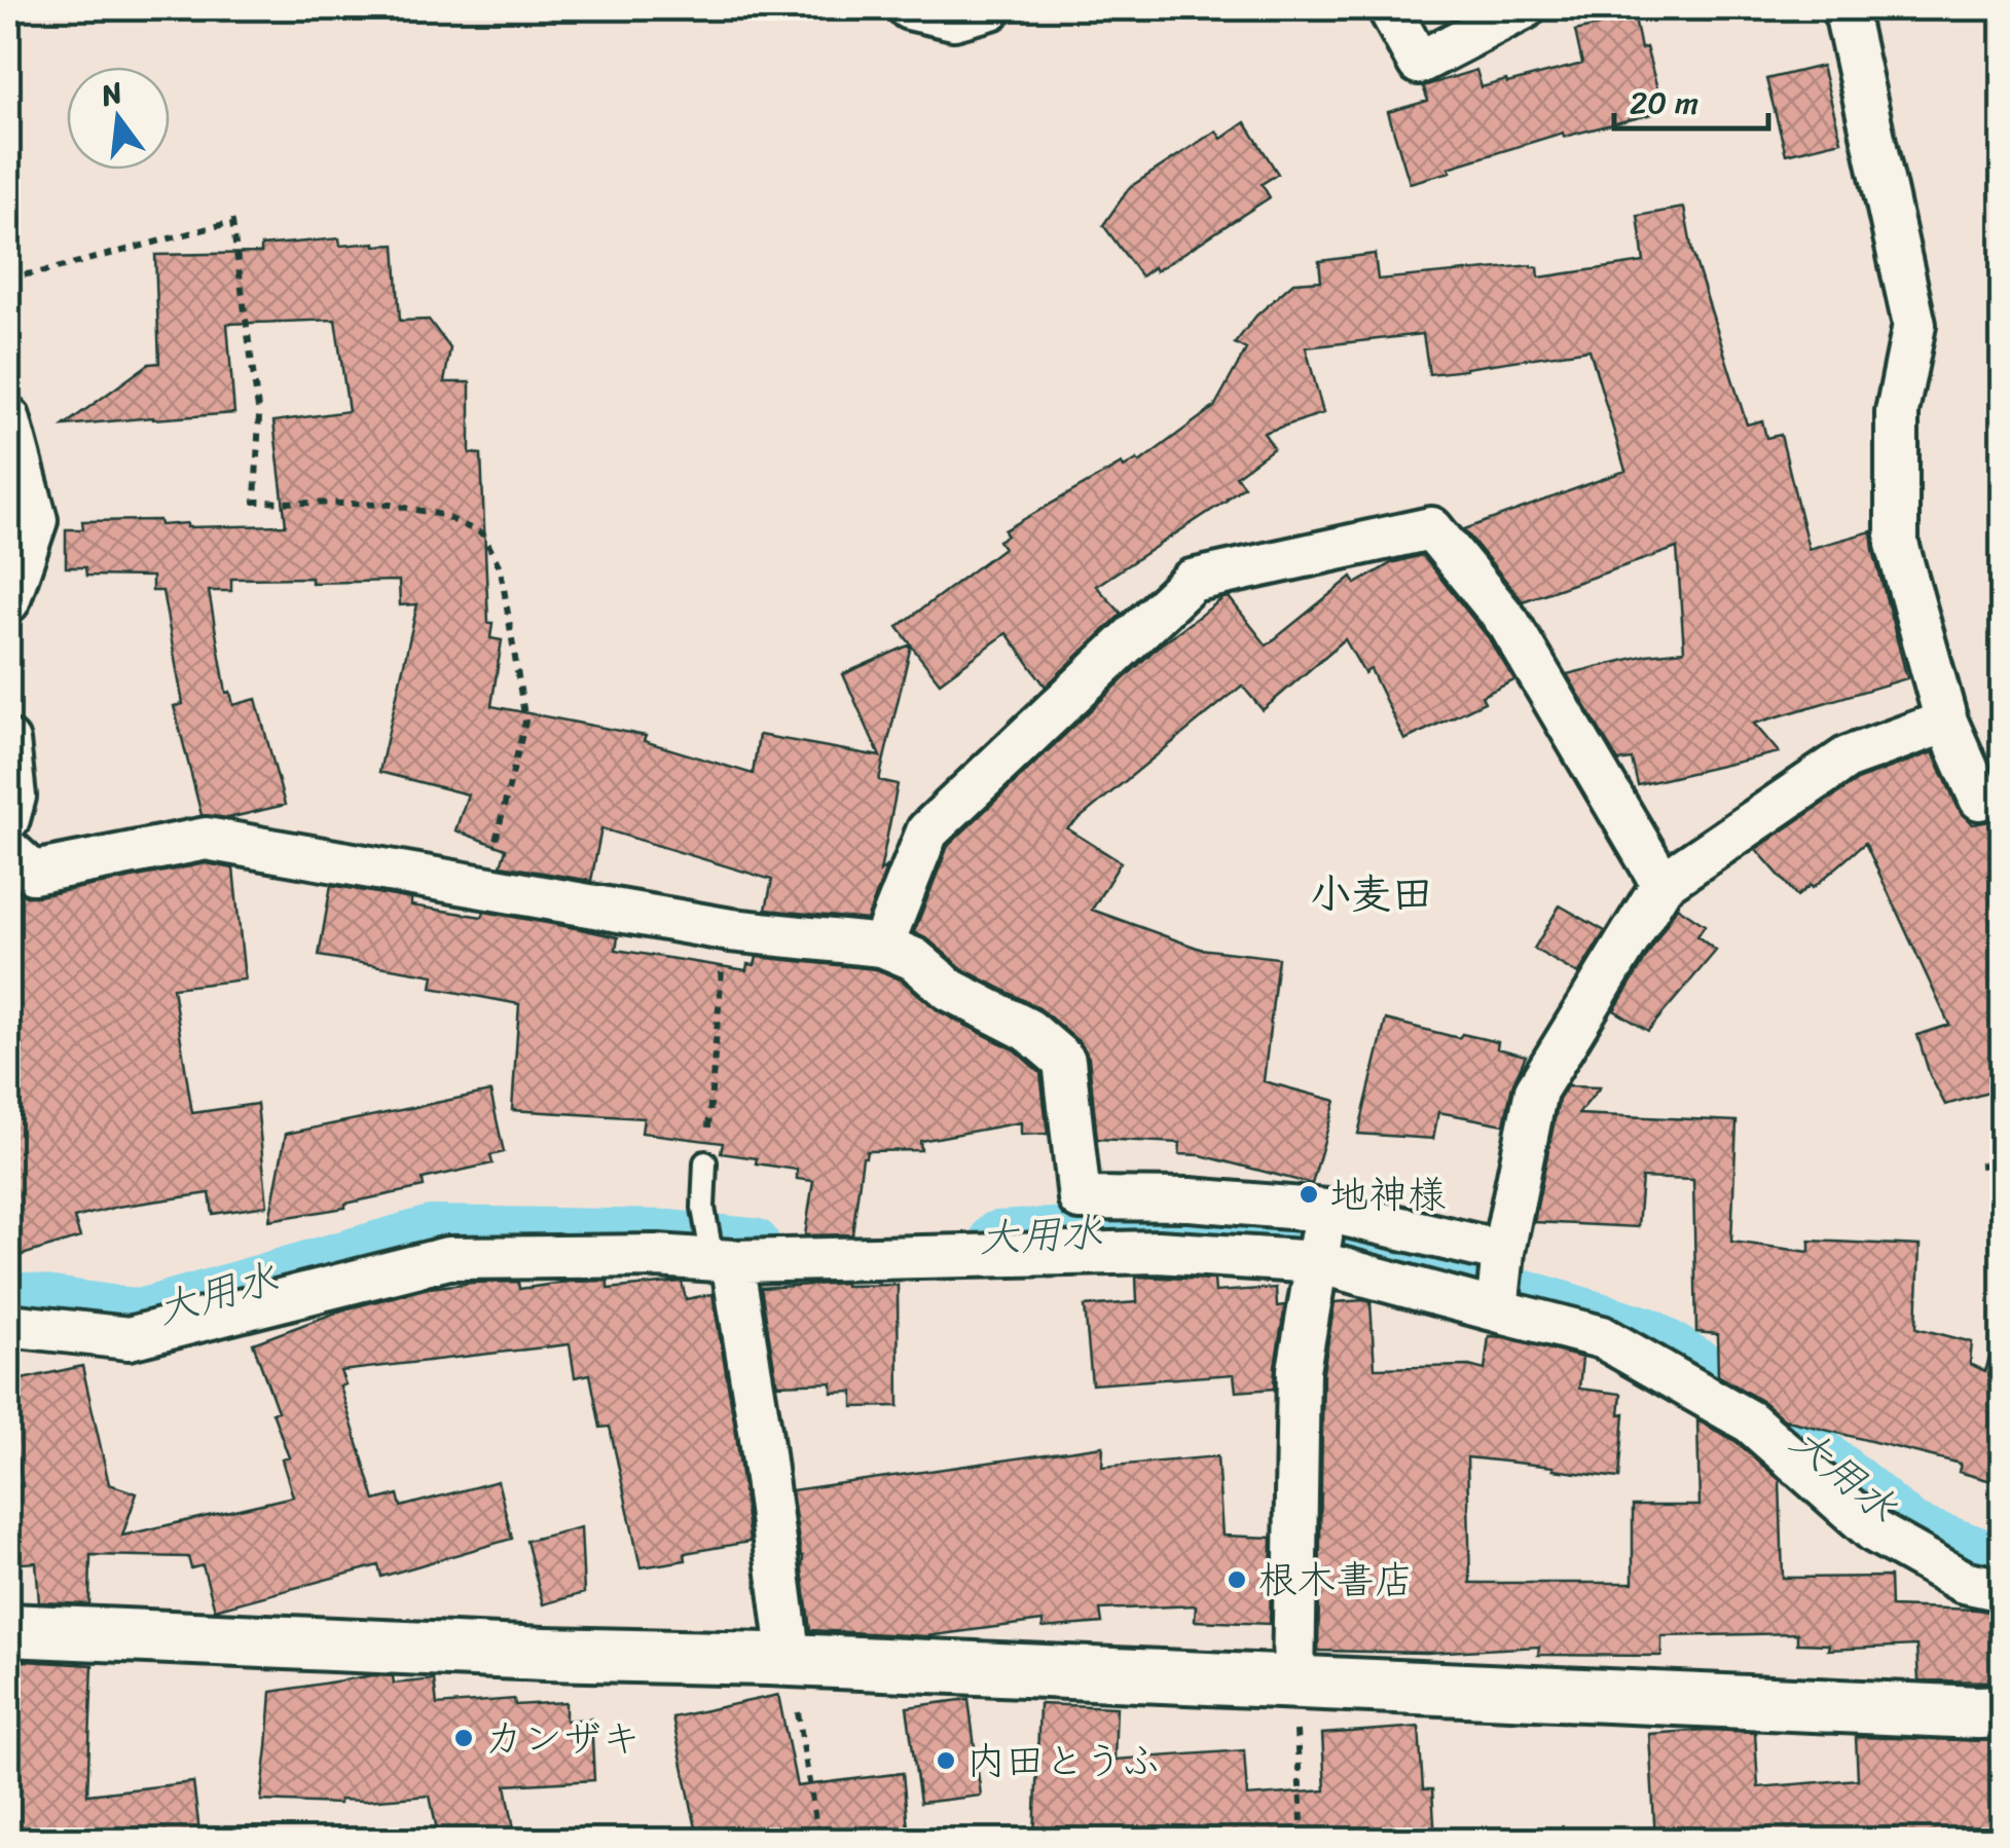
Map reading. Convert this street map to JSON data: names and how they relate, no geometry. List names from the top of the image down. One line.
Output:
{"districts":["小麦田"],"water":["大用水"],"places":["地神様","根木書店","カンザキ","内田とうふ"],"scale_bar":"20 m","north":"top"}
